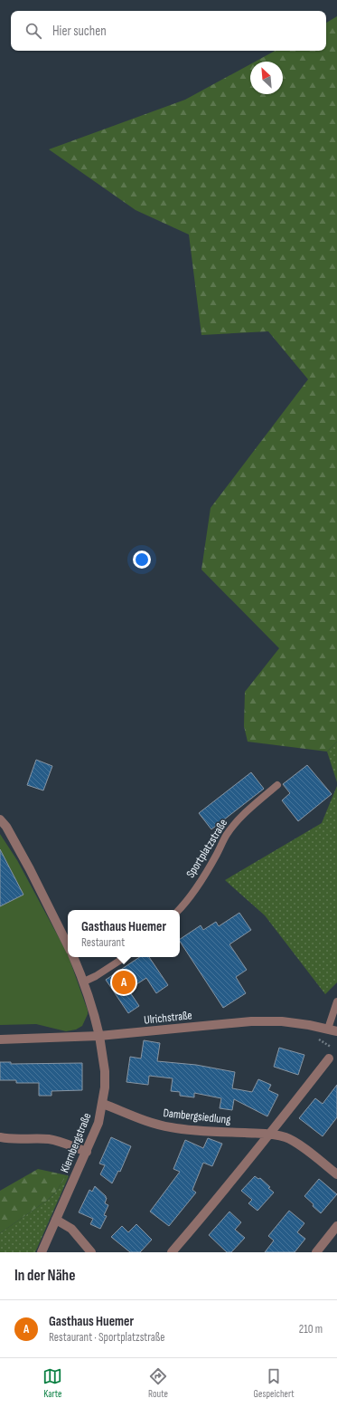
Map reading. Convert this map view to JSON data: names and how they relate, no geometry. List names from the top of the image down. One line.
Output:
{"streets":{"street":["Ulrichstraße","Dambergsiedlung","Kiernbergstraße"],"lane":["Sportplatzstraße"]},"crossings":[["Ulrichstraße","Kiernbergstraße"],["Dambergsiedlung","Kiernbergstraße"]],"north":"top left","page":{"search":"Hier suchen","popup":["Gasthaus Huemer","Restaurant"],"pins":"A","heading":"In der Nähe","list":[{"mark":"A","name":"Gasthaus Huemer","note":"Restaurant · Sportplatzstraße","value":"210 m"}],"nav":["Karte","Route","Gespeichert"]}}
